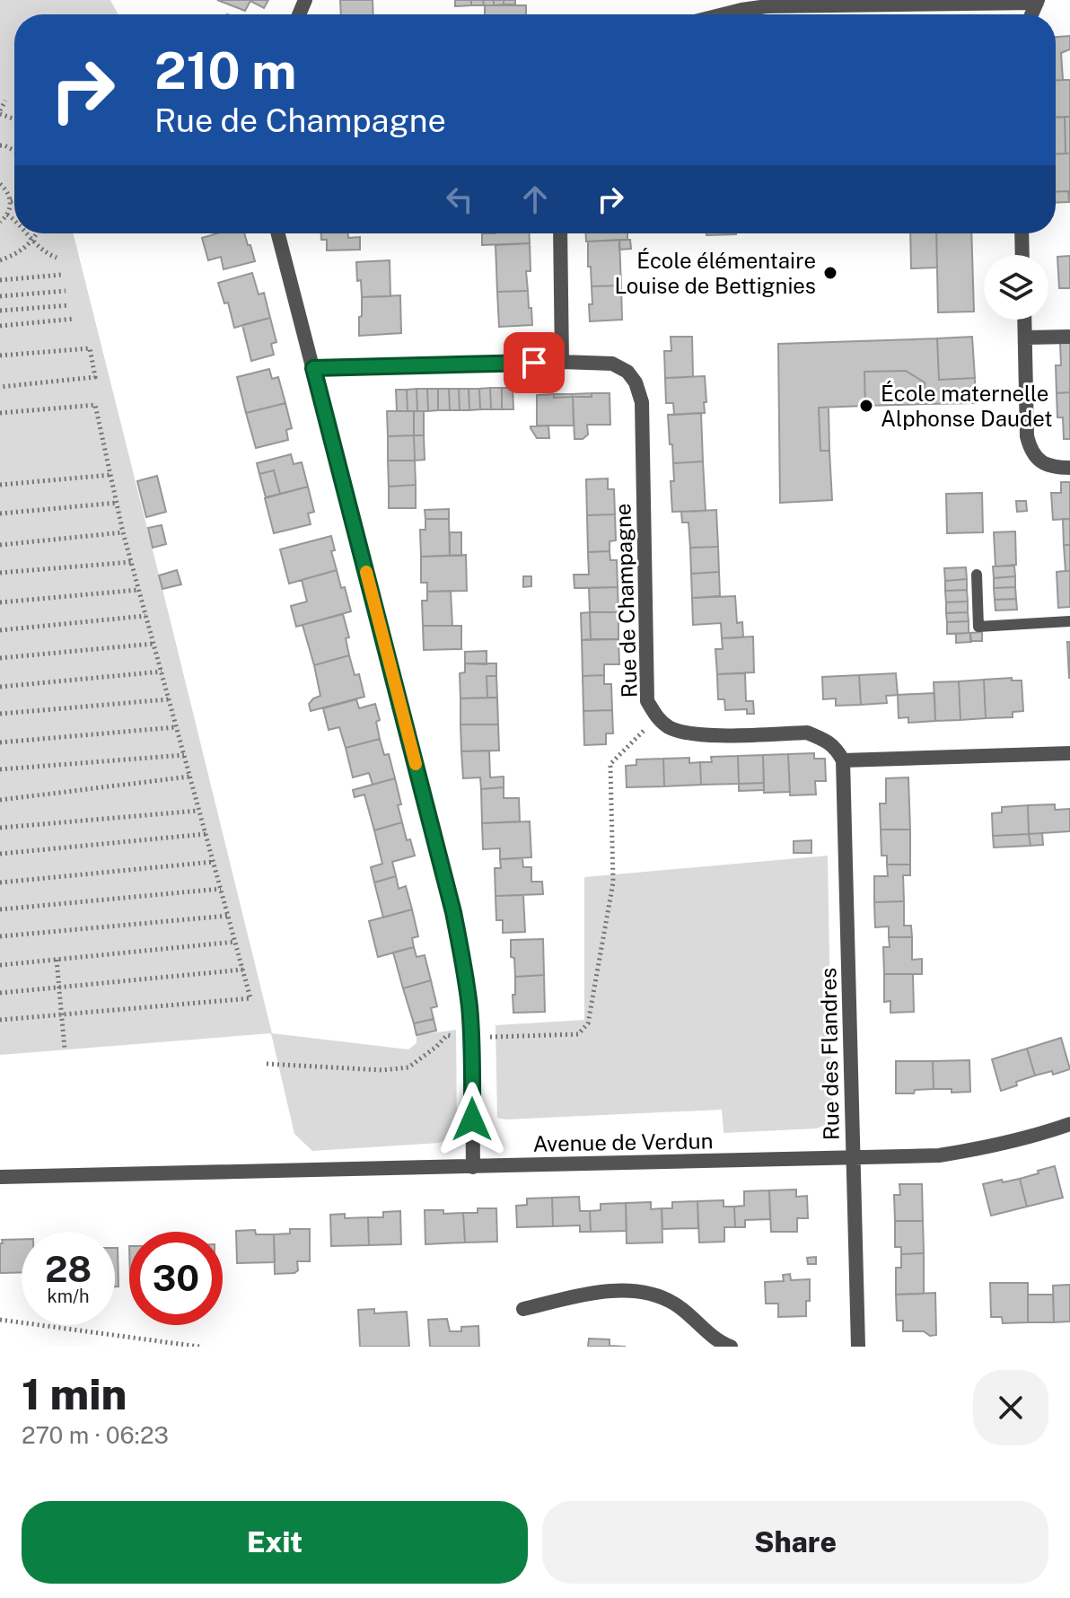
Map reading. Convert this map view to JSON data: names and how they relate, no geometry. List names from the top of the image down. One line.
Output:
{"streets":{"street":["Rue de Champagne","Rue des Flandres","Avenue de Verdun"]},"crossings":[["Rue de Champagne","Rue des Flandres"],["Rue des Flandres","Avenue de Verdun"]],"places":["École élémentaire Louise de Bettignies","École maternelle Alphonse Daudet"],"page":{"turn":["210 m","Rue de Champagne"],"speed":"28 km/h","limit":"30","heading":["1 min","270 m · 06:23"],"buttons":["Exit","Share"]}}
